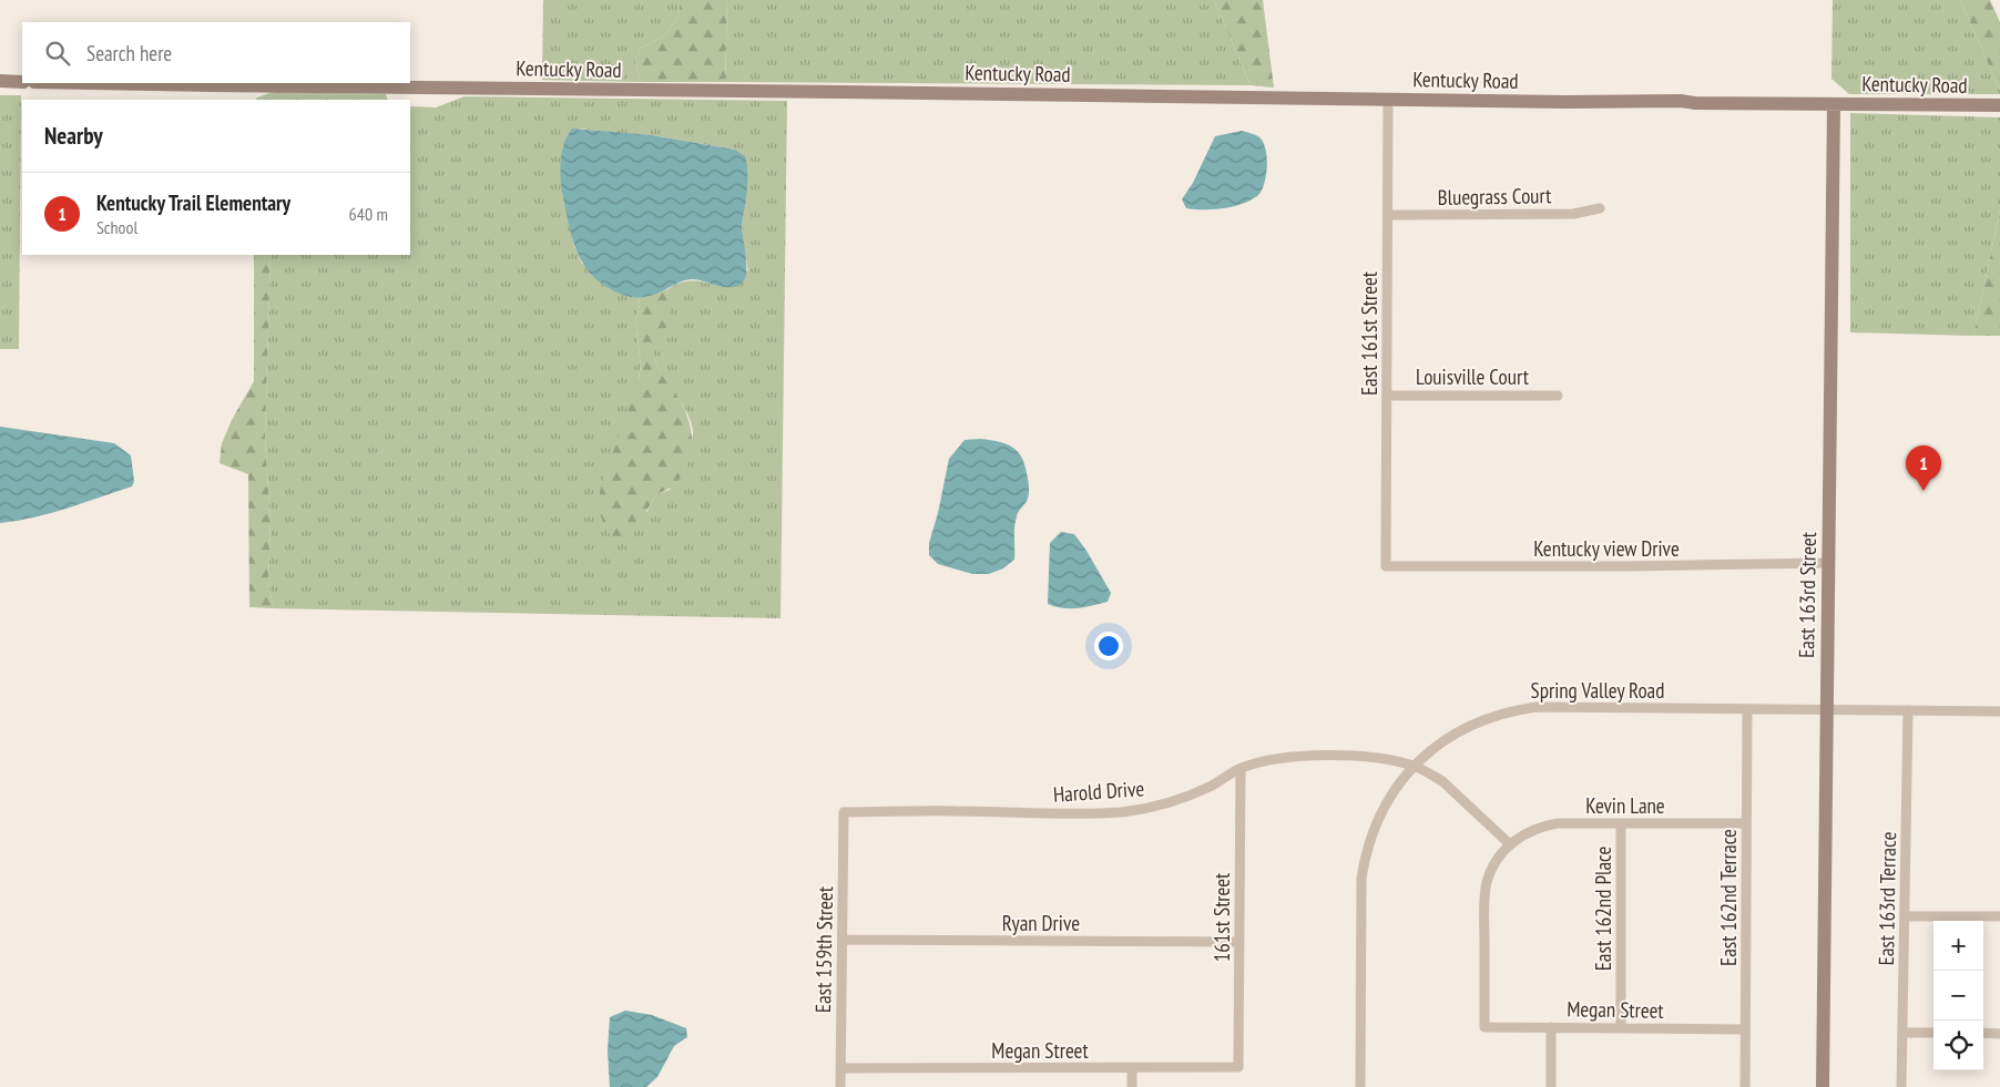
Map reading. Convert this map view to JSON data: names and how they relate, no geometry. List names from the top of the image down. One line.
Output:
{"streets":{"street":["Kentucky Road","Bluegrass Court","East 161st Street","Louisville Court","Kentucky view Drive","East 163rd Street","Spring Valley Road","Harold Drive","Kevin Lane","East 162nd Terrace","East 163rd Terrace","East 162nd Place","161st Street","Ryan Drive","East 159th Street","Megan Street"]},"crossings":[["Kentucky Road","East 161st Street"],["Kentucky Road","East 163rd Street"],["Bluegrass Court","East 161st Street"],["East 161st Street","Louisville Court"],["East 161st Street","Kentucky view Drive"],["Kentucky view Drive","East 163rd Street"],["East 163rd Street","Spring Valley Road"],["Spring Valley Road","Harold Drive"],["Spring Valley Road","East 162nd Terrace"],["Spring Valley Road","East 163rd Terrace"],["Harold Drive","161st Street"],["Harold Drive","East 159th Street"],["Kevin Lane","East 162nd Terrace"],["Kevin Lane","East 162nd Place"],["Kevin Lane","Megan Street"],["East 162nd Terrace","Megan Street"],["East 162nd Place","Megan Street"],["161st Street","Ryan Drive"],["161st Street","Megan Street"],["Ryan Drive","East 159th Street"],["East 159th Street","Megan Street"]],"page":{"search":"Search here","heading":"Nearby","list":[{"mark":"1","name":"Kentucky Trail Elementary","note":"School","value":"640 m"}],"pins":"1","map_buttons":["+","−"]}}
